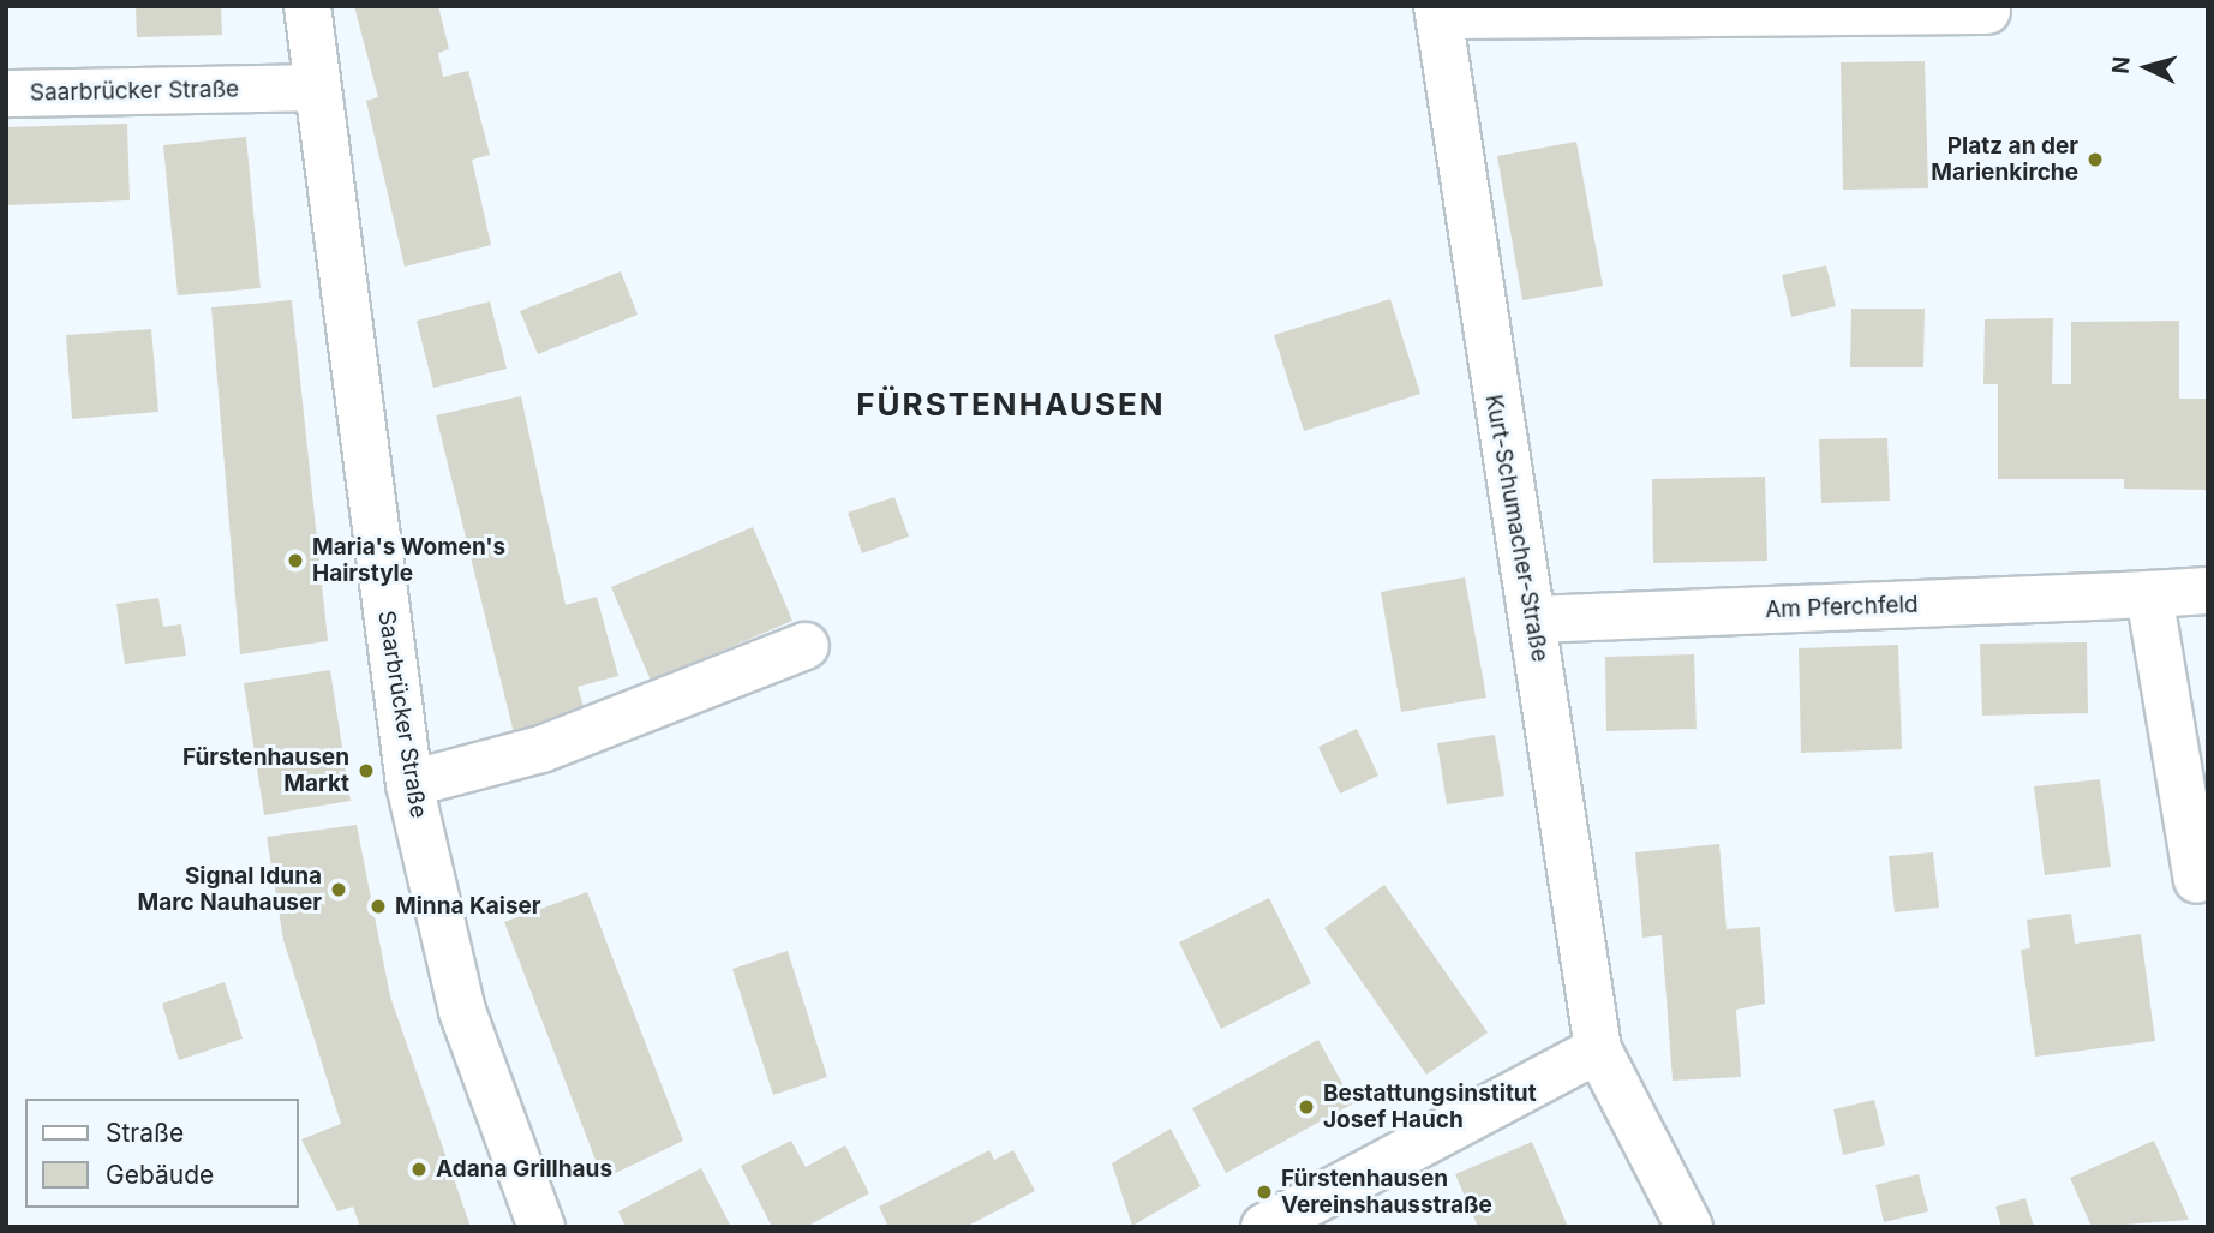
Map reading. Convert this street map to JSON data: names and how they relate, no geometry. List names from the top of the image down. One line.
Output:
{"streets":{"street":["Saarbrücker Straße","Kurt-Schumacher-Straße","Am Pferchfeld"]},"crossings":[["Kurt-Schumacher-Straße","Am Pferchfeld"]],"districts":["FÜRSTENHAUSEN"],"places":["Platz an der Marienkirche","Maria's Women's Hairstyle","Fürstenhausen Markt","Signal Iduna Marc Nauhauser","Minna Kaiser","Bestattungsinstitut Josef Hauch","Adana Grillhaus","Fürstenhausen Vereinshausstraße"],"legend":["Straße","Gebäude"],"north":"left"}
